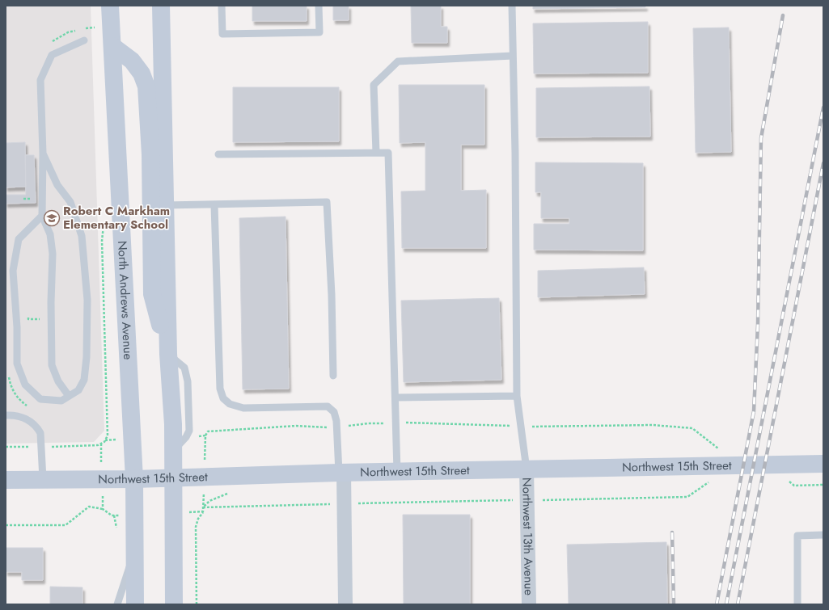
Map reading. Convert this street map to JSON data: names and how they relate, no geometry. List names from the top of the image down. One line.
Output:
{"streets":{"street":["North Andrews Avenue","Northwest 15th Street","Northwest 13th Avenue"]},"crossings":[["North Andrews Avenue","Northwest 15th Street"],["Northwest 15th Street","Northwest 13th Avenue"]],"places":{"school or university":["Robert C Markham Elementary School"]}}
